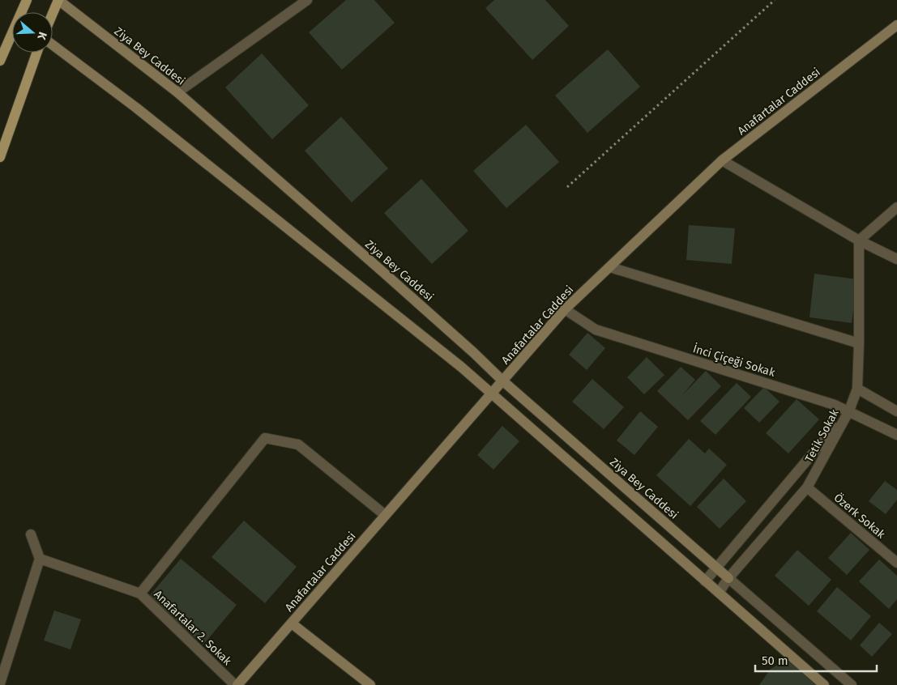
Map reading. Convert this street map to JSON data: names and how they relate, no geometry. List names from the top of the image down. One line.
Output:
{"streets":{"street":["Ziya Bey Caddesi","Anafartalar Caddesi","İnci Çiçeği Sokak","Tetik Sokak","Özerk Sokak","Anafartalar 2. Sokak"]},"crossings":[["Ziya Bey Caddesi","Anafartalar Caddesi"],["Ziya Bey Caddesi","Tetik Sokak"],["Anafartalar Caddesi","İnci Çiçeği Sokak"],["Anafartalar Caddesi","Anafartalar 2. Sokak"],["İnci Çiçeği Sokak","Tetik Sokak"],["Tetik Sokak","Özerk Sokak"]],"scale_bar":"50 m","north":"right"}
